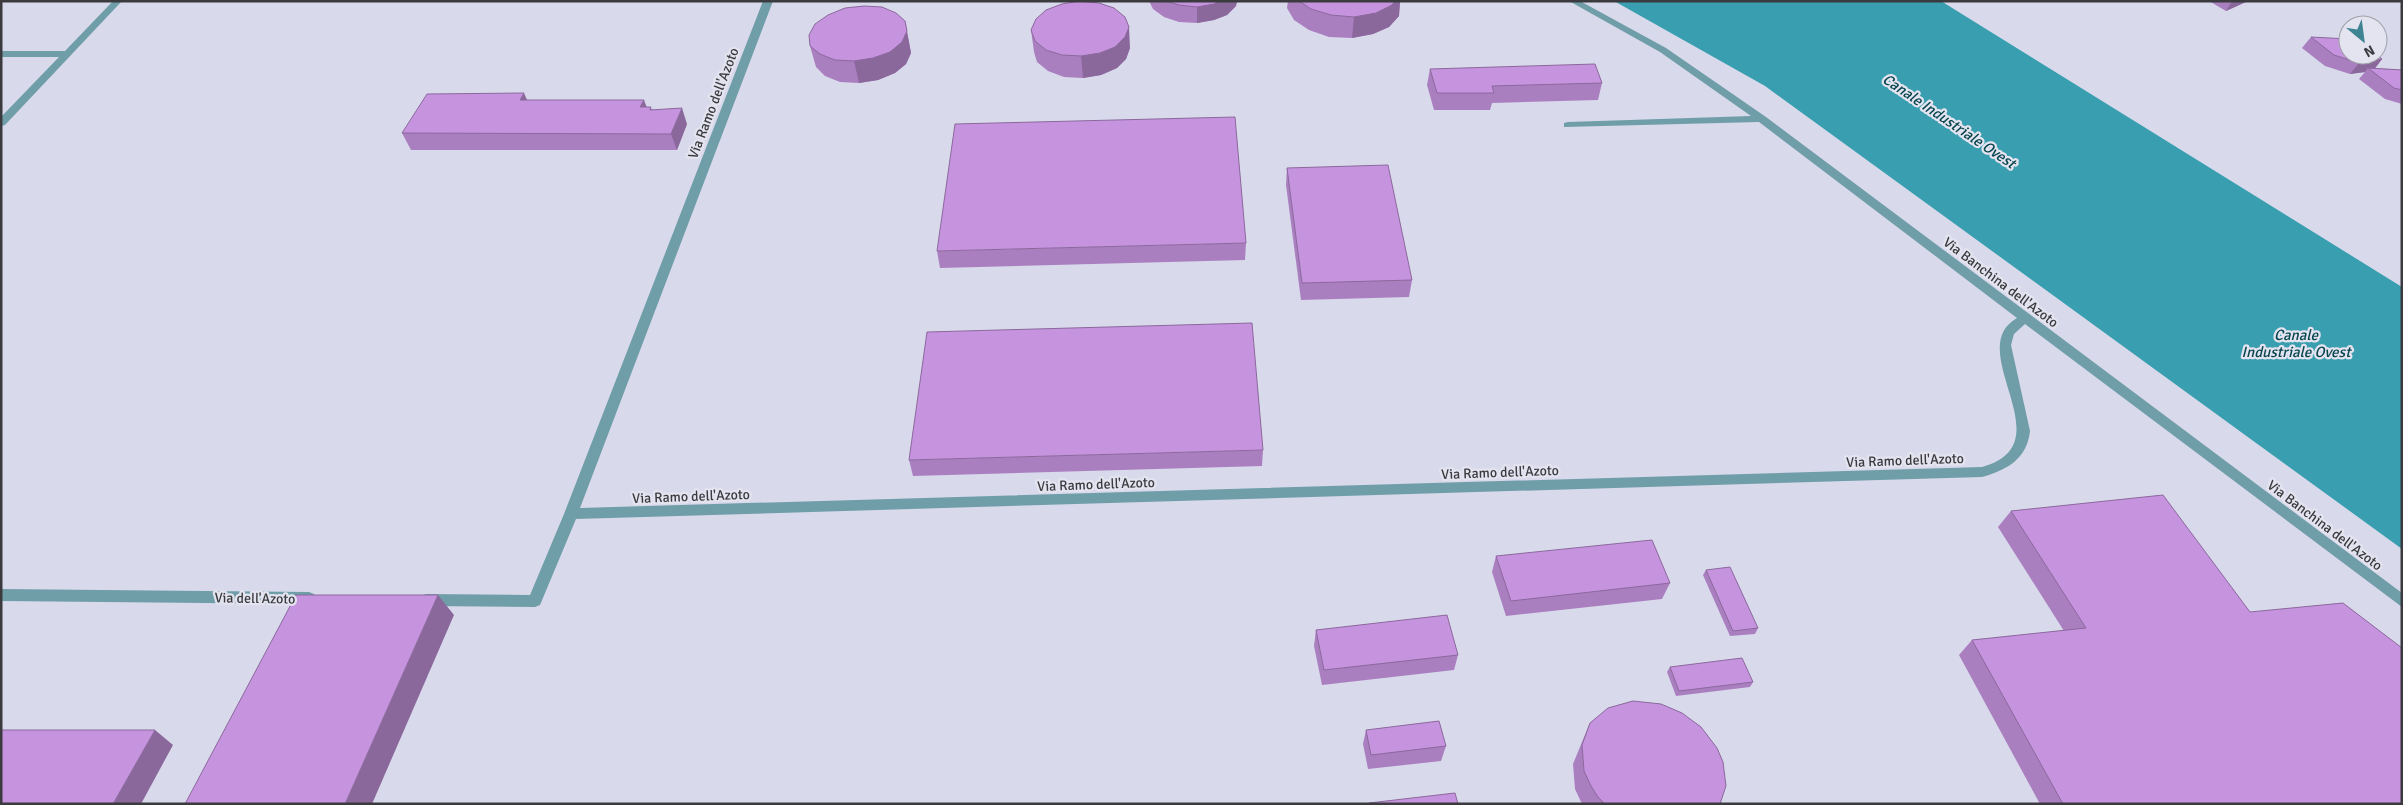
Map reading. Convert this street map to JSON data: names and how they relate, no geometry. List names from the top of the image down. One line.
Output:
{"streets":{"street":["Via Ramo dell'Azoto","Via Banchina dell'Azoto","Via dell'Azoto"]},"crossings":[["Via Ramo dell'Azoto","Via Banchina dell'Azoto"]],"water":["Canale Industriale Ovest"],"north":"bottom right"}
